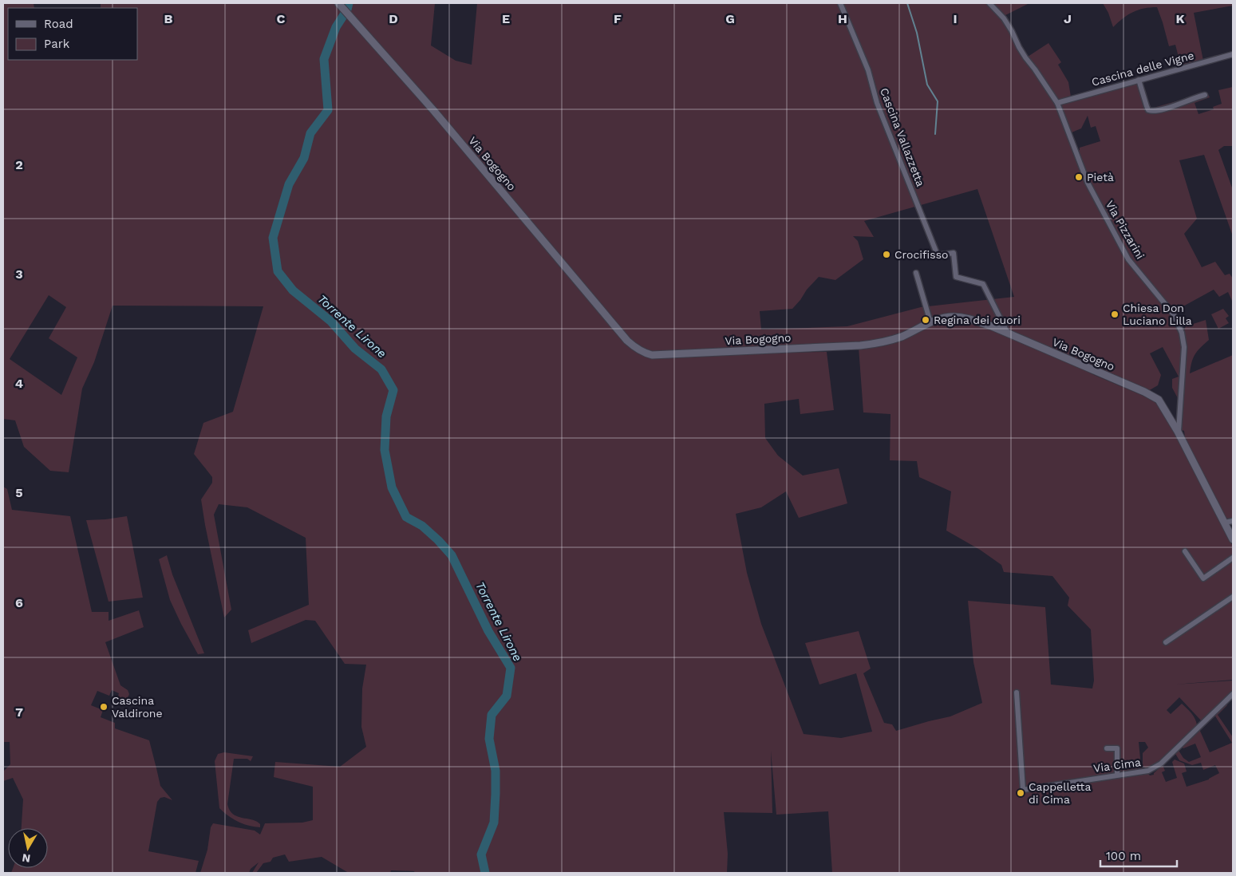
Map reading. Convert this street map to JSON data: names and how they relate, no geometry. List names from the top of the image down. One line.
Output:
{"streets":{"main road":["Via Bogogno"],"street":["Cascina delle Vigne","Cascina Vallazzetta","Via Pizzarini","Via Cima"]},"crossings":[["Cascina delle Vigne","Via Pizzarini"],["Cascina Vallazzetta","Via Bogogno"],["Via Bogogno","Via Pizzarini"]],"water":["Torrente Lirone"],"places":["Pietà","Crocifisso","Chiesa Don Luciano Lilla","Regina dei cuori","Cascina Valdirone","Cappelletta di Cima"],"legend":["Road","Park"],"scale_bar":"100 m","north":"bottom","grid":{"columns":["B","C","D","E","F","G","H","I","J","K"],"rows":["2","3","4","5","6","7"]}}
